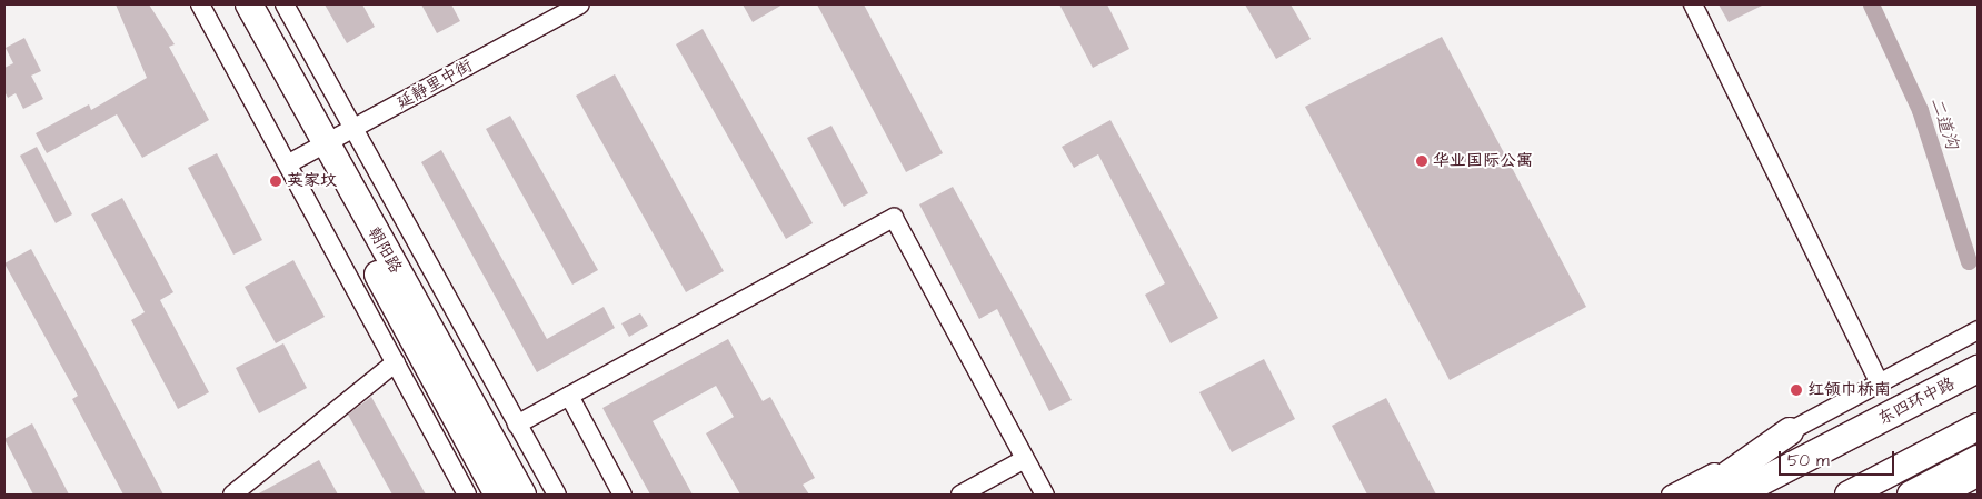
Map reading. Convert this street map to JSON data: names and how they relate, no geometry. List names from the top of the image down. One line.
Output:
{"streets":{"highway":["朝阳路","东四环中路"],"street":["延静里中街"]},"crossings":[["延静里中街","朝阳路"]],"water":["二道沟"],"places":["华业国际公寓","英家坟","红领巾桥南"],"scale_bar":"50 m"}
